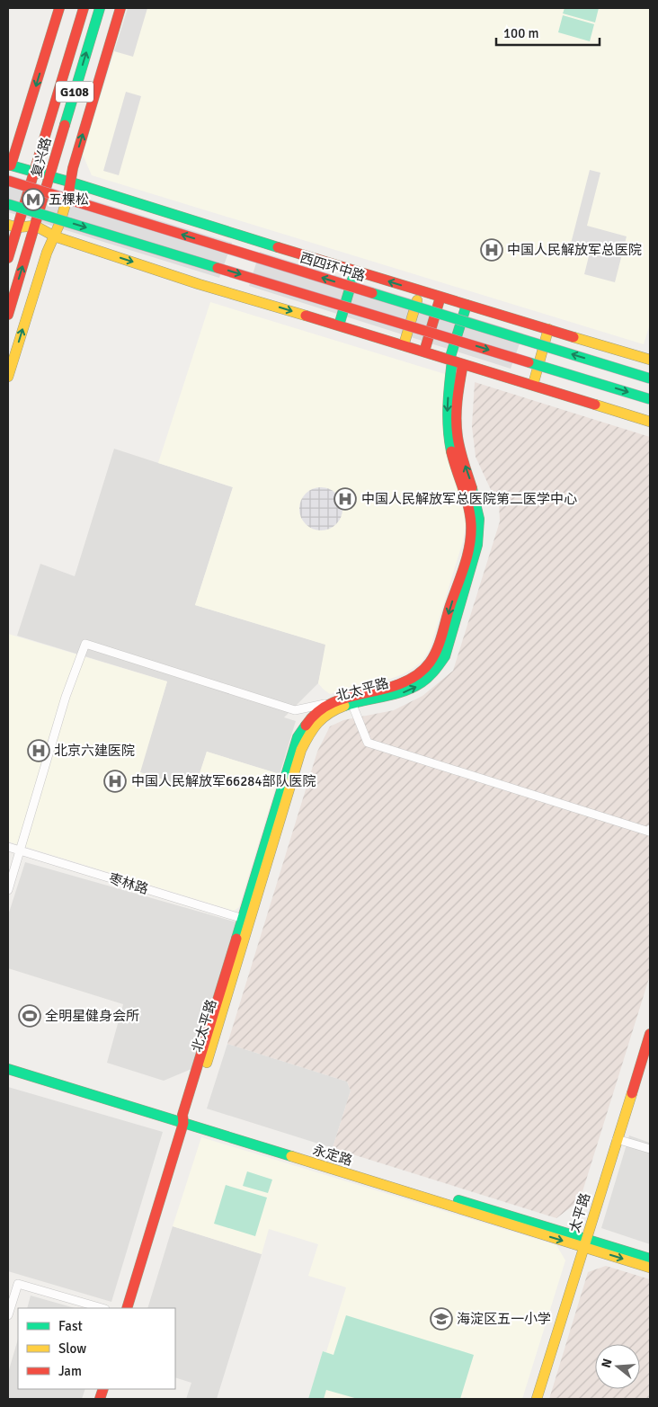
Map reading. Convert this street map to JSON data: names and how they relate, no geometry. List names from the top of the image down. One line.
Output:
{"streets":{"main road":["G108","复兴路","西四环中路","北太平路","永定路","太平路"],"street":["枣林路"]},"crossings":[["复兴路","西四环中路"],["西四环中路","北太平路"],["北太平路","枣林路"],["北太平路","永定路"],["永定路","太平路"]],"places":{"metro station":["五棵松"],"hospital":["中国人民解放军总医院","中国人民解放军总医院第二医学中心","北京六建医院","中国人民解放军66284部队医院"],"sports":["全明星健身会所"],"school or university":["海淀区五一小学"]},"legend":["Fast","Slow","Jam"],"scale_bar":"100 m","north":"left"}
